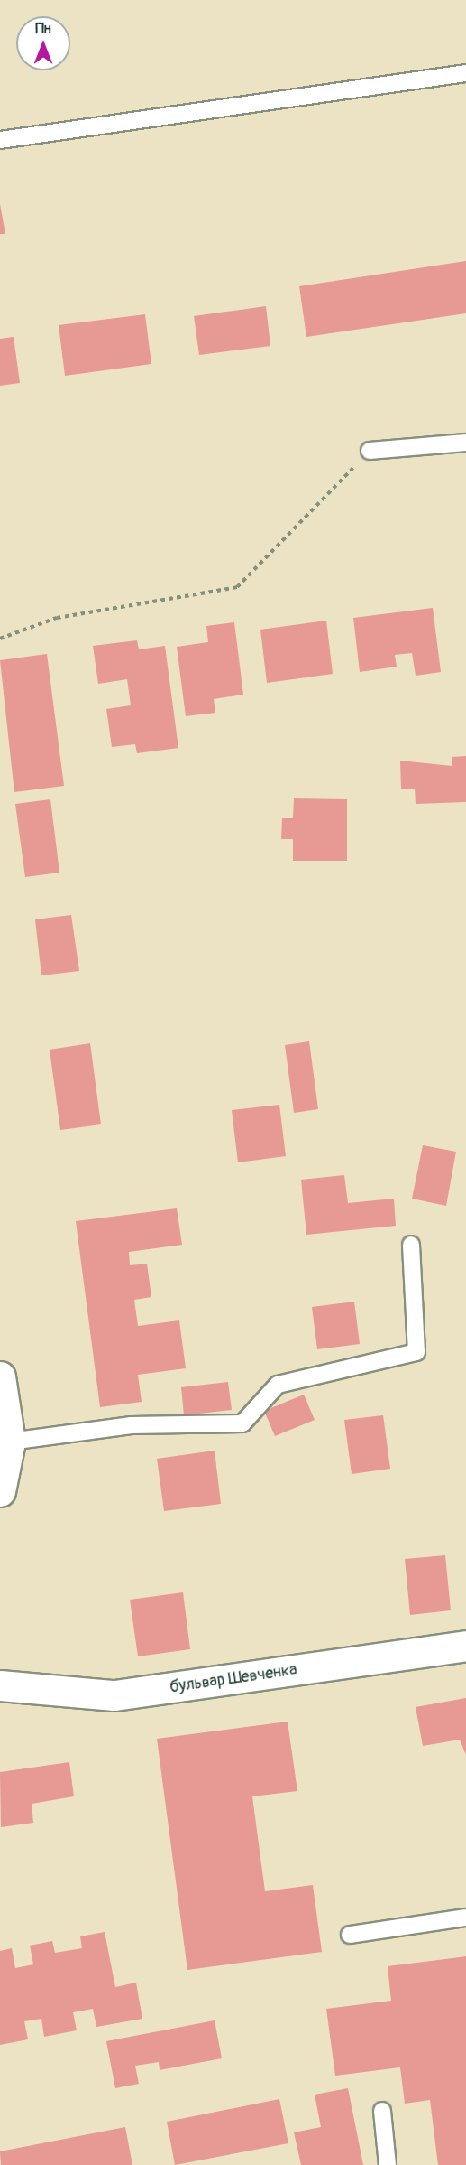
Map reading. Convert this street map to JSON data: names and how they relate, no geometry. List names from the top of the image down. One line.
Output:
{"streets":{"street":["бульвар Шевченка"]},"north":"top"}
